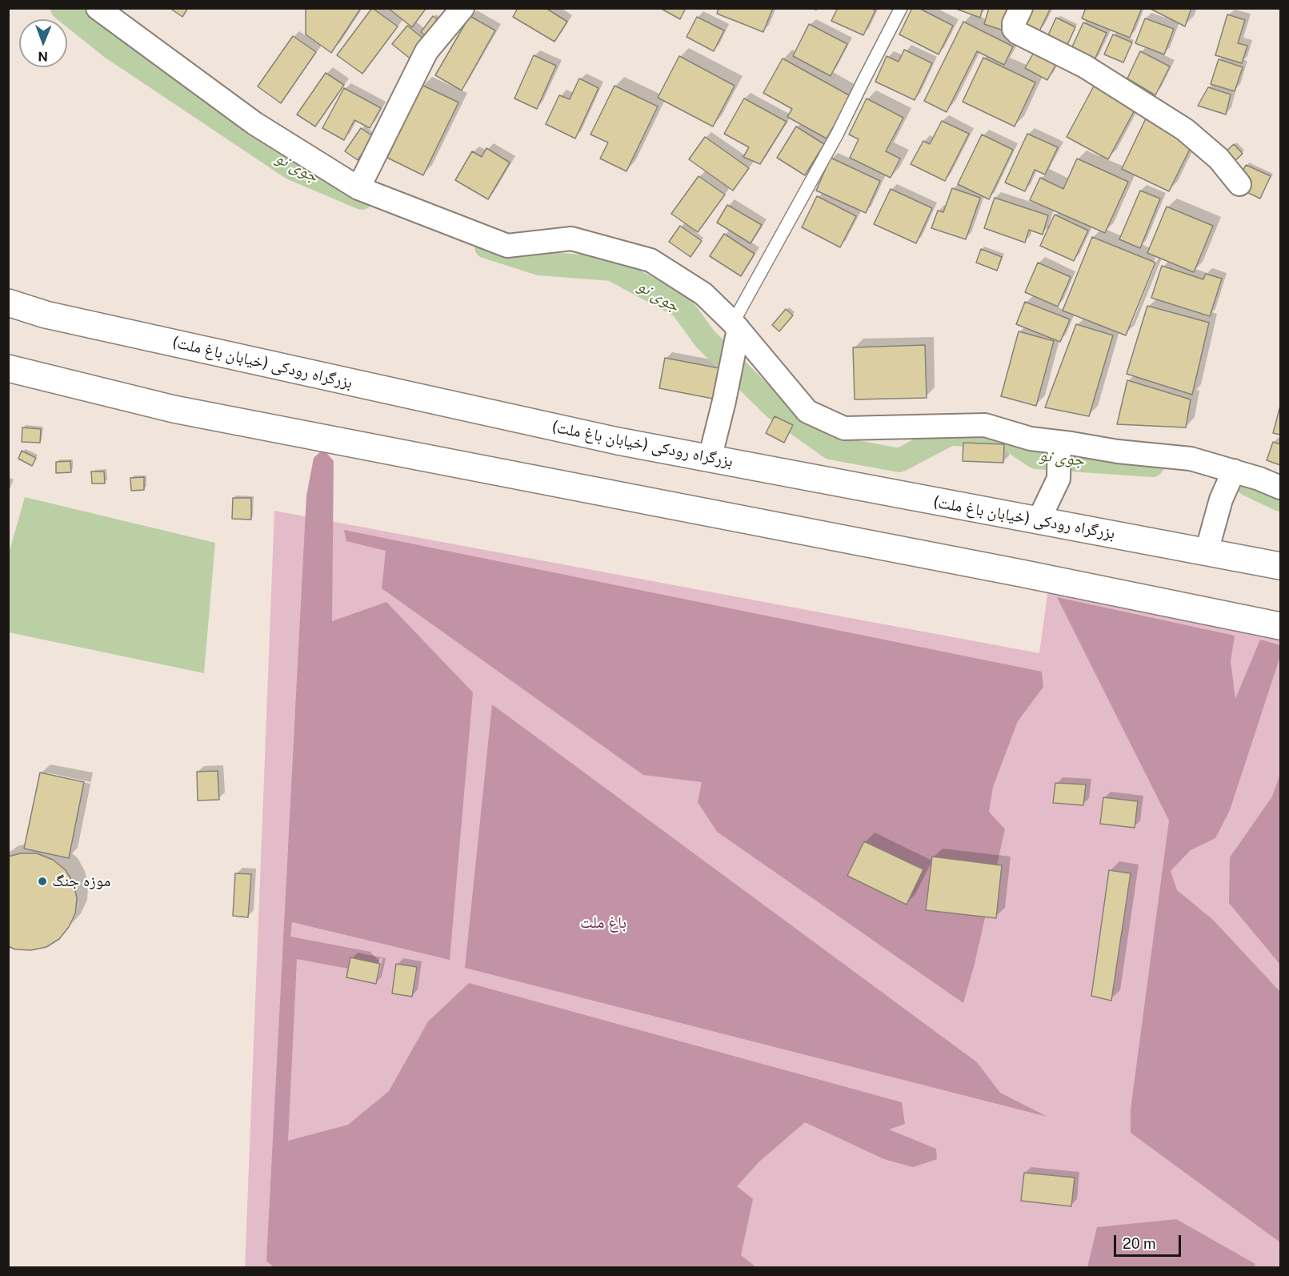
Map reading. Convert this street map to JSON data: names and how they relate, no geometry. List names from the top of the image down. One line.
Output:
{"streets":{"highway":["بزرگراه رودکی (خیابان باغ ملت)"]},"water":["جوی نو"],"parks":["باغ ملت"],"places":["موزه جنگ"],"scale_bar":"20 m","north":"bottom"}
